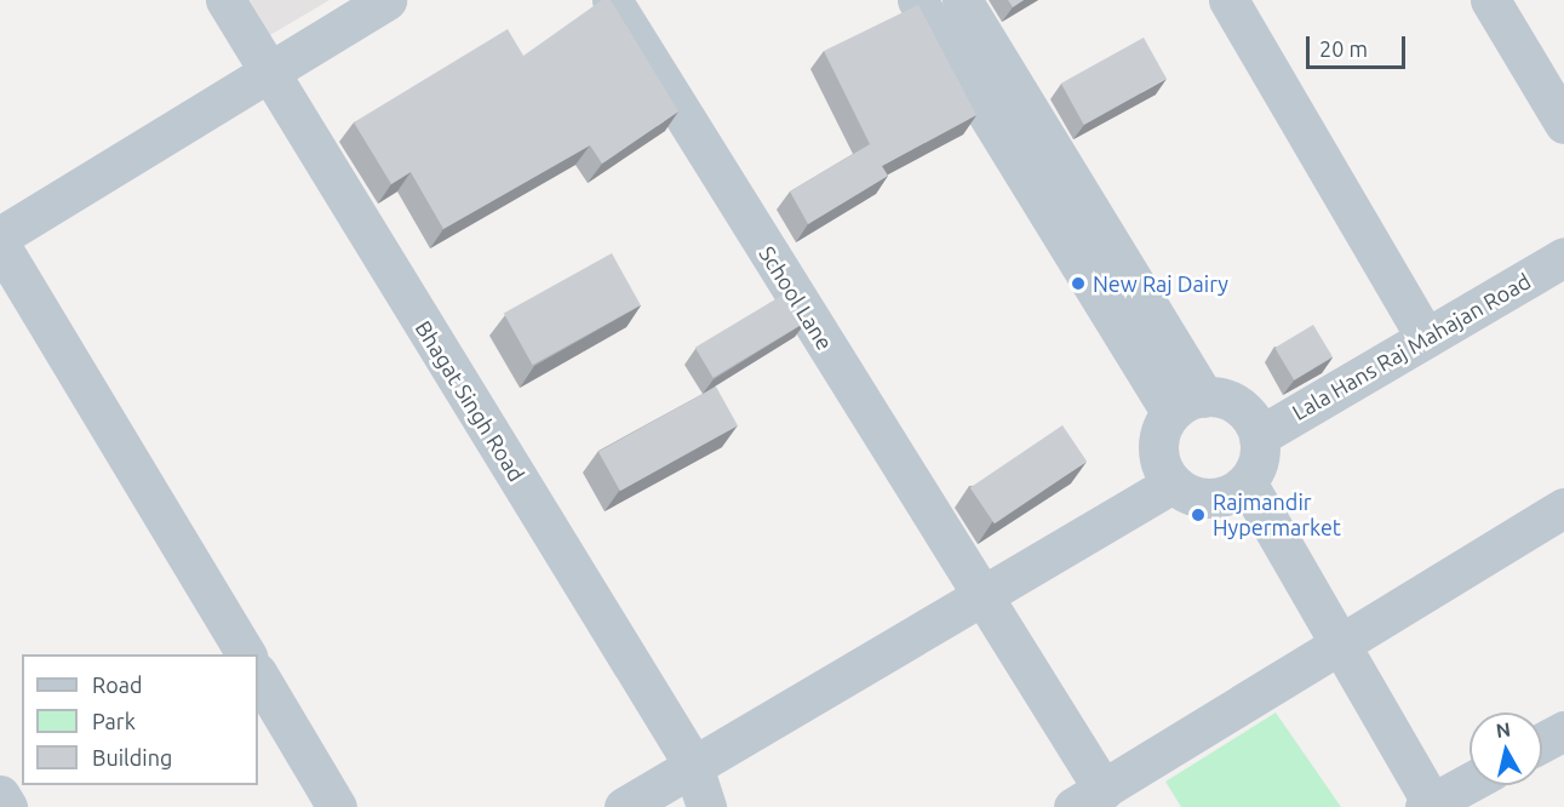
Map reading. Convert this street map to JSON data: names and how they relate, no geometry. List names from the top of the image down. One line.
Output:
{"streets":{"street":["School Lane","Lala Hans Raj Mahajan Road","Bhagat Singh Road"]},"places":["New Raj Dairy","Rajmandir Hypermarket"],"legend":["Road","Park","Building"],"scale_bar":"20 m","north":"top"}
